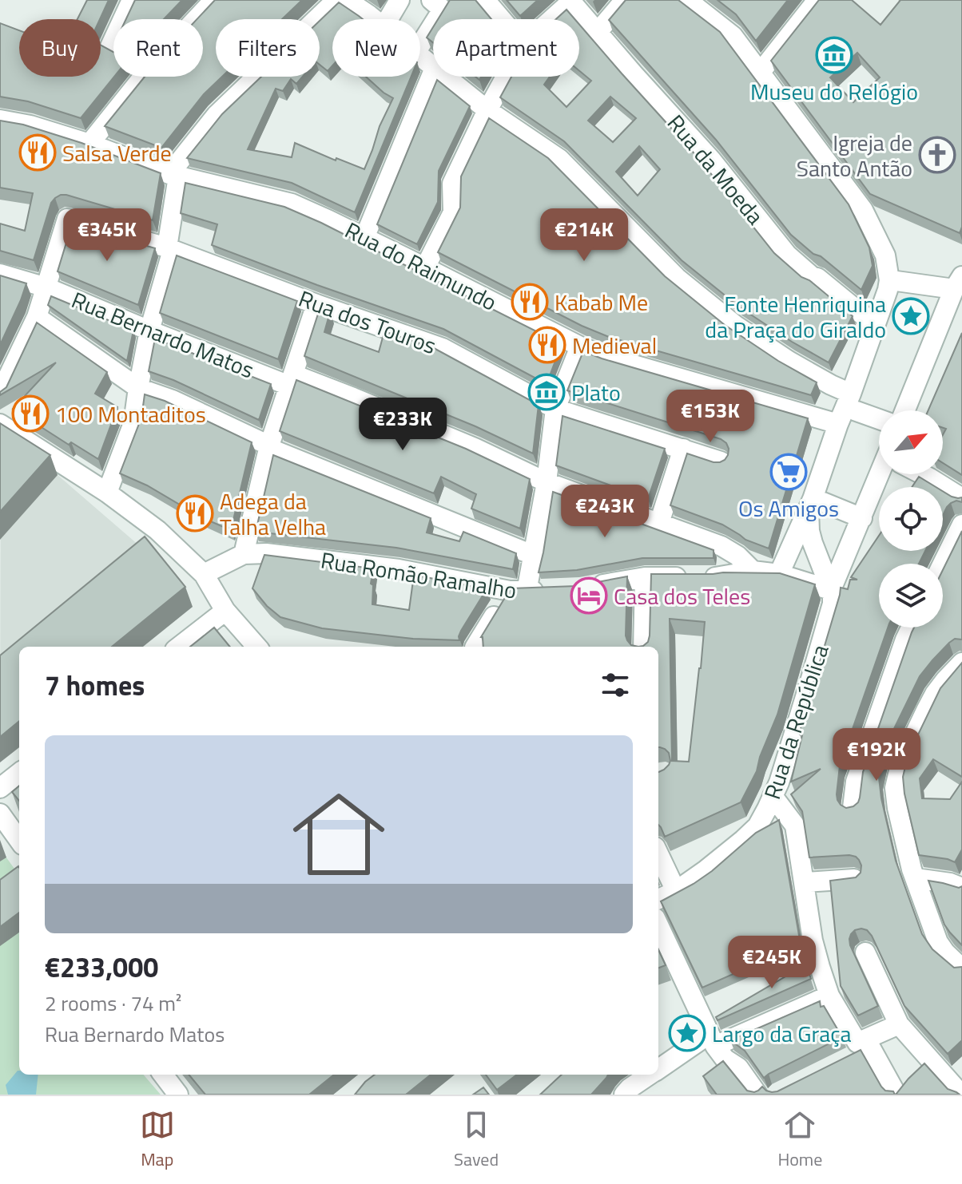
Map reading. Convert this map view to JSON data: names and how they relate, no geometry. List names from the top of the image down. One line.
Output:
{"streets":{"street":["Rua da Moeda","Rua do Raimundo","Rua dos Touros","Rua Bernardo Matos","Rua Romão Ramalho","Rua da República"]},"crossings":[["Rua dos Touros","Rua Bernardo Matos"]],"places":{"museum":["Museu do Relógio","Plato"],"restaurant":["Salsa Verde","Kabab Me","Medieval","100 Montaditos","Adega da Talha Velha"],"church":["Igreja de Santo Antão"],"place":["Fonte Henriquina da Praça do Giraldo","Largo da Graça"],"supermarket":["Os Amigos"],"hotel":["Casa dos Teles"]},"north":"top right","page":{"chip":["Buy","Rent","Filters","New","Apartment"],"price":["€345K","€214K","€153K","€233K","€243K","€192K","€245K"],"heading":"7 homes","list":[{"name":"€233,000","note":"2 rooms · 74 m² · Rua Bernardo Matos"}],"tabs":["Map","Saved","Home"]}}
